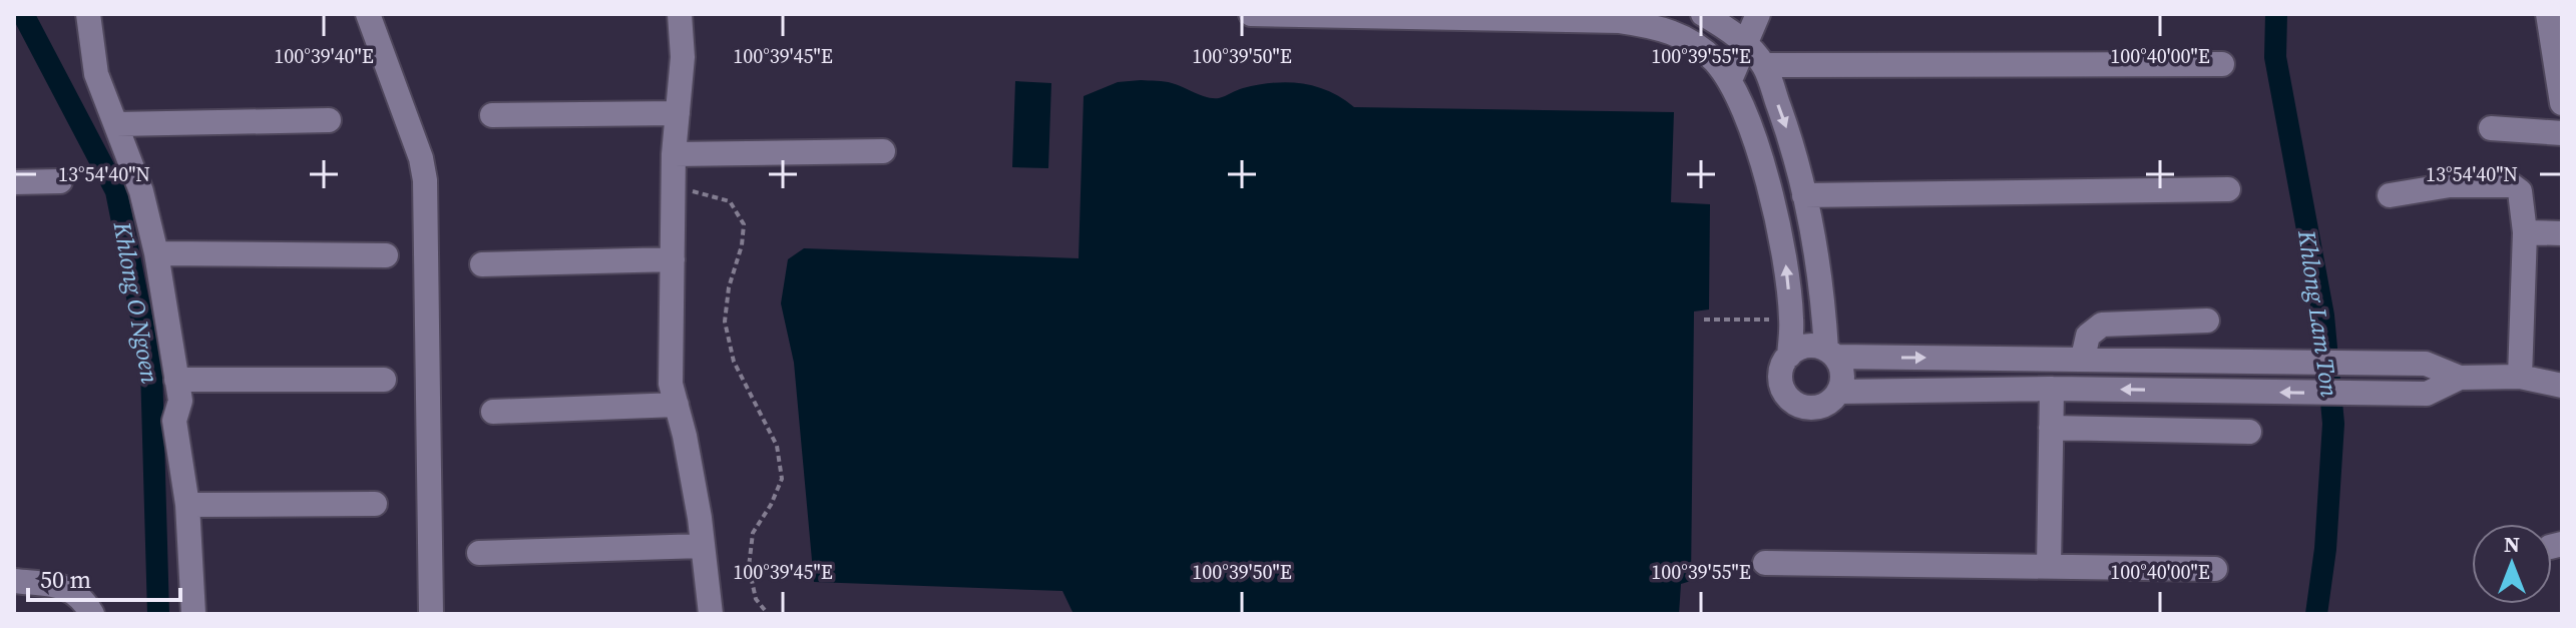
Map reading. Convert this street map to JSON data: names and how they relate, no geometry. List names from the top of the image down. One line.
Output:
{"water":["Khlong O Ngoen","Khlong Lam Ton"],"scale_bar":"50 m","north":"top","coordinates":["100°39'40\"E","100°39'45\"E","100°39'50\"E","100°39'55\"E","100°40'00\"E","13°54'40\"N"]}
